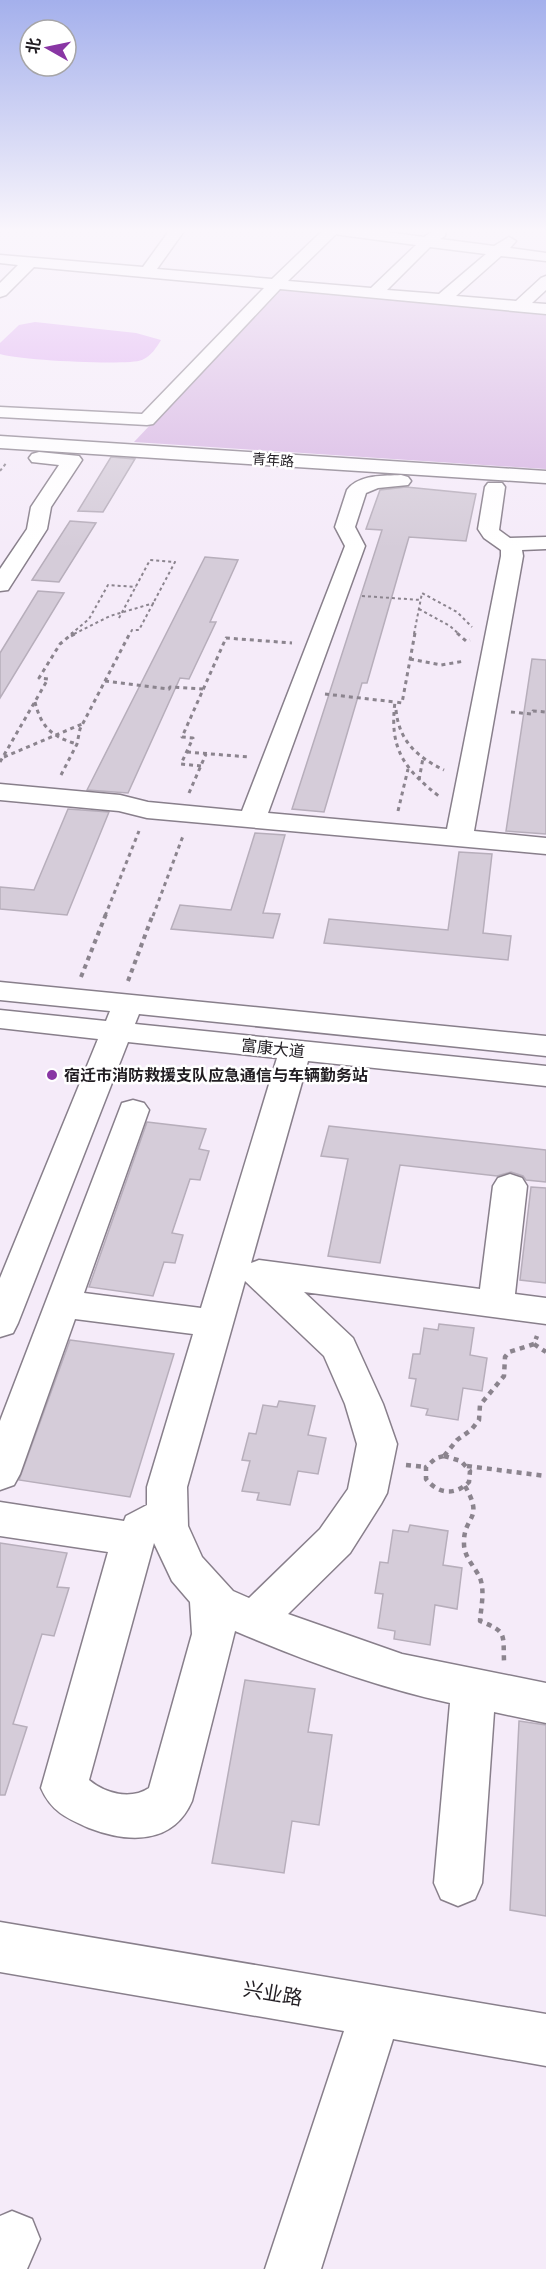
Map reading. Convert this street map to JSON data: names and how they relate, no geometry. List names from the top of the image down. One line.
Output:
{"streets":{"street":["青年路","富康大道","兴业路"]},"places":["宿迁市消防救援支队应急通信与车辆勤务站"],"north":"left"}
